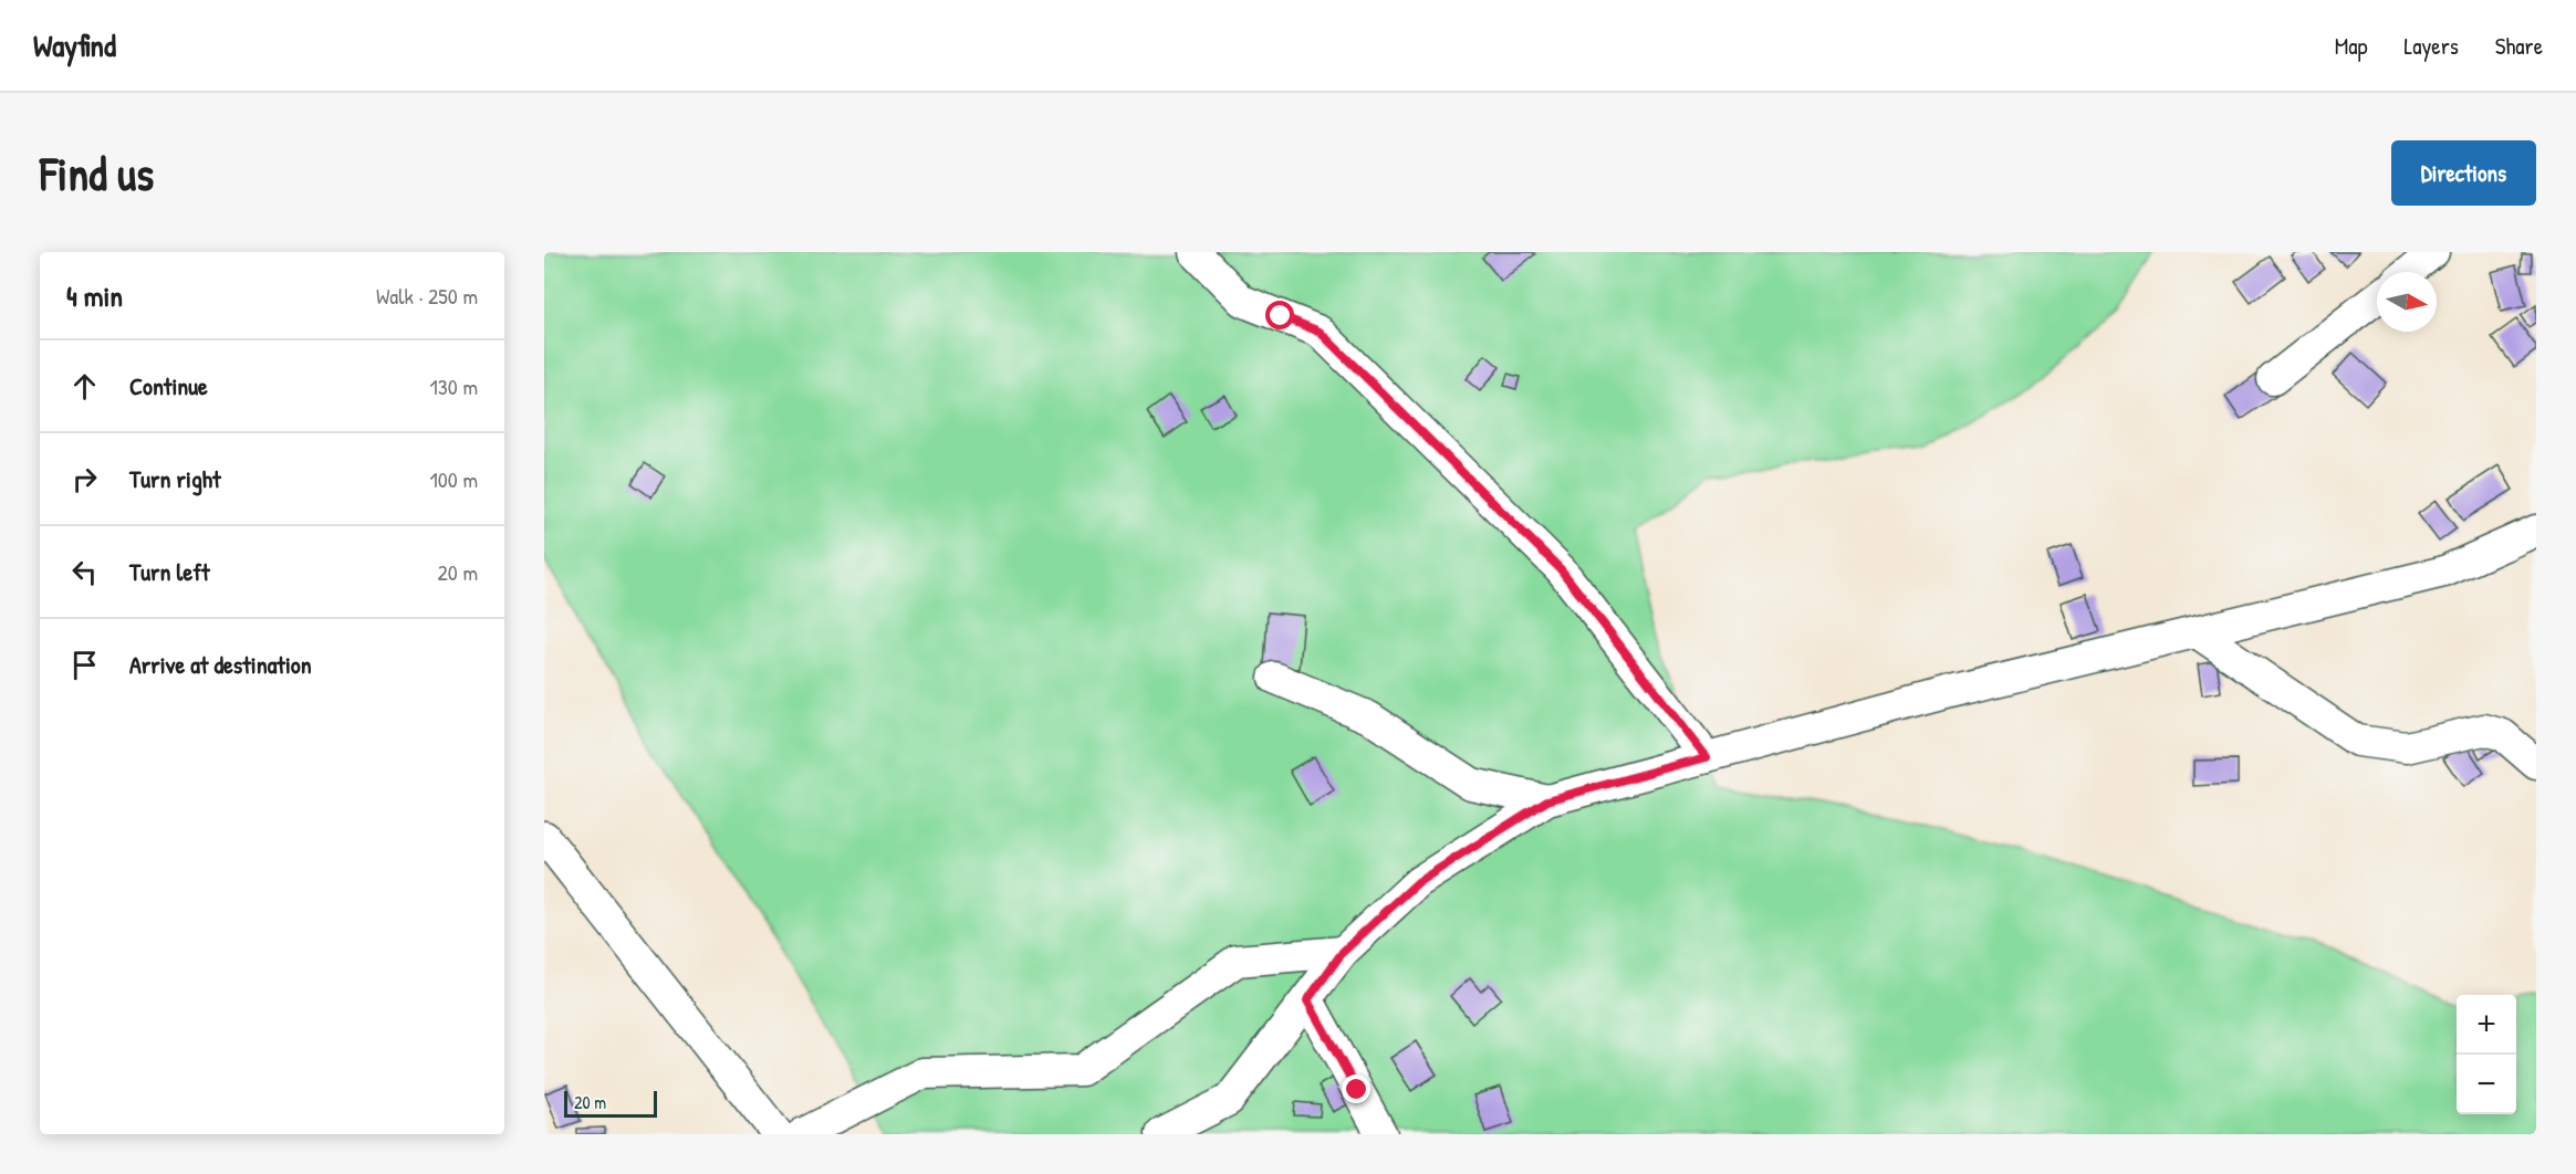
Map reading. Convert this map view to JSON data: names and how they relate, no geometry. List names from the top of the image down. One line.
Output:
{"scale_bar":"20 m","north":"right","page":{"header":"Wayfind","nav":["Map","Layers","Share"],"buttons":"Directions","title":"Find us","heading":["4 min","Walk · 250 m"],"list":[["Continue","130 m"],["Turn right","100 m"],["Turn left","20 m"],"Arrive at destination"],"map_buttons":["+","−"],"scale":"20 m"}}
